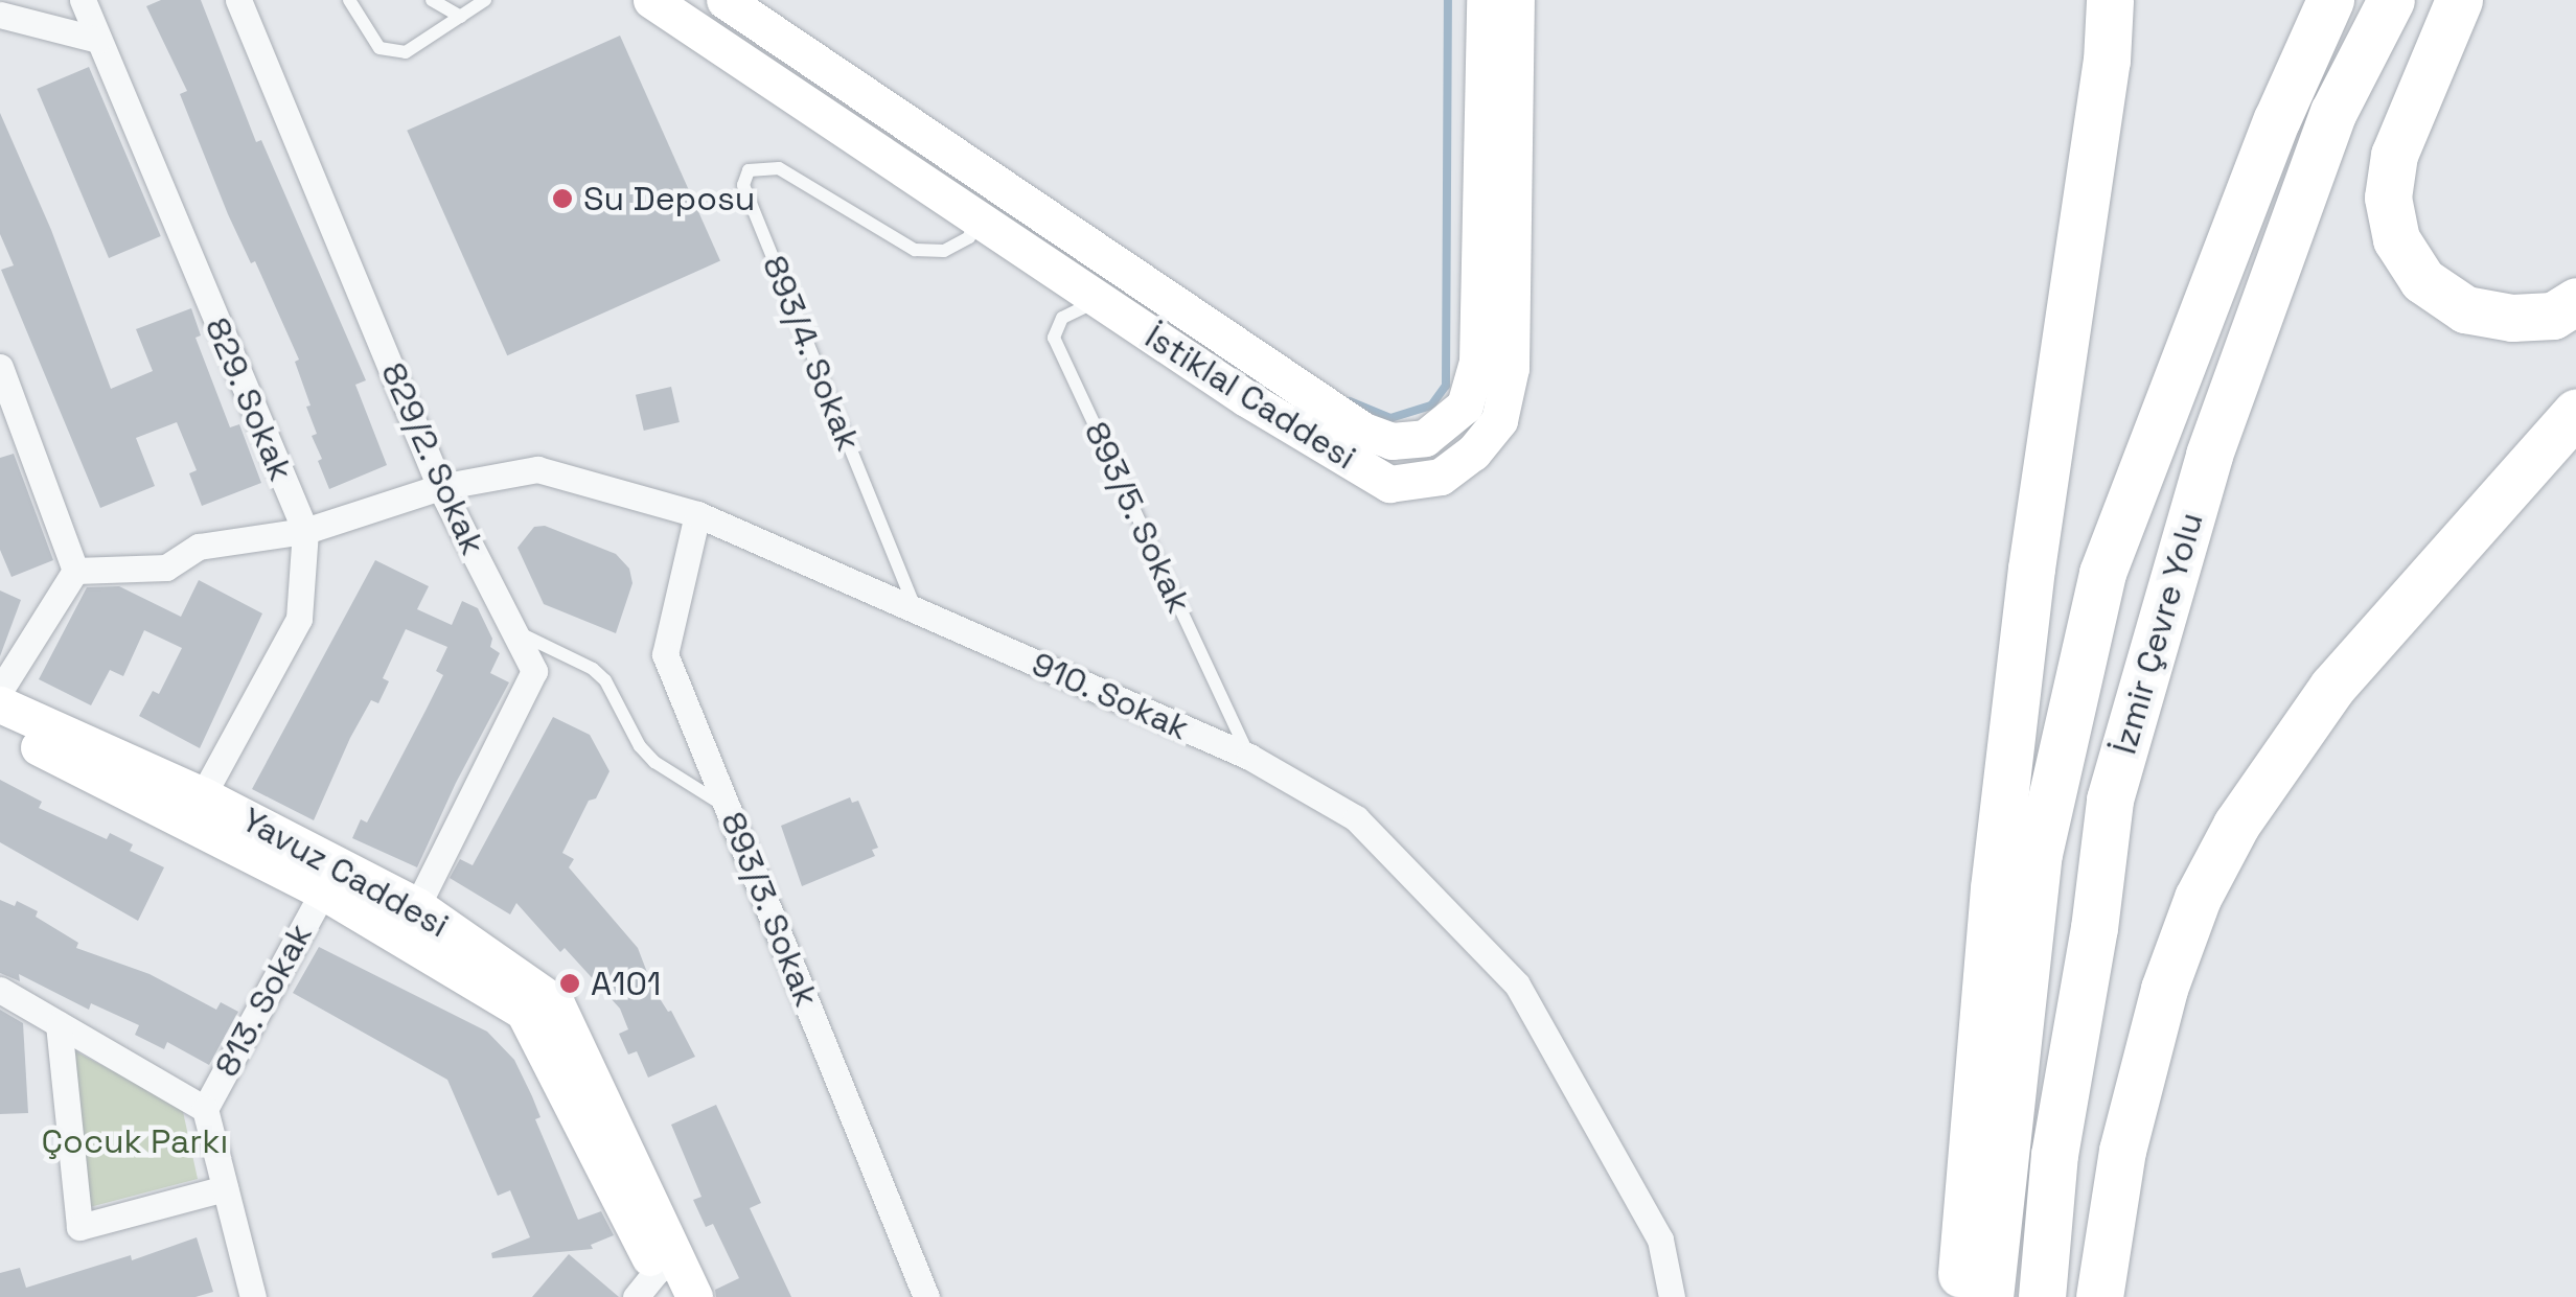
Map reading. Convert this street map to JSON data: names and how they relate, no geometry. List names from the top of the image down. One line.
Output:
{"streets":{"highway":["İzmir Çevre Yolu"],"main road":["İstiklal Caddesi","Yavuz Caddesi"],"street":["829. Sokak","829/2. Sokak","910. Sokak","893/3. Sokak","813. Sokak"],"lane":["893/4. Sokak","893/5. Sokak"]},"crossings":[["893/4. Sokak","İstiklal Caddesi"],["893/4. Sokak","910. Sokak"],["İstiklal Caddesi","893/5. Sokak"],["829. Sokak","910. Sokak"],["829. Sokak","Yavuz Caddesi"],["829/2. Sokak","910. Sokak"],["829/2. Sokak","Yavuz Caddesi"],["893/5. Sokak","910. Sokak"],["910. Sokak","893/3. Sokak"],["Yavuz Caddesi","813. Sokak"]],"parks":["Çocuk Parkı"],"places":["Su Deposu","A101"]}
